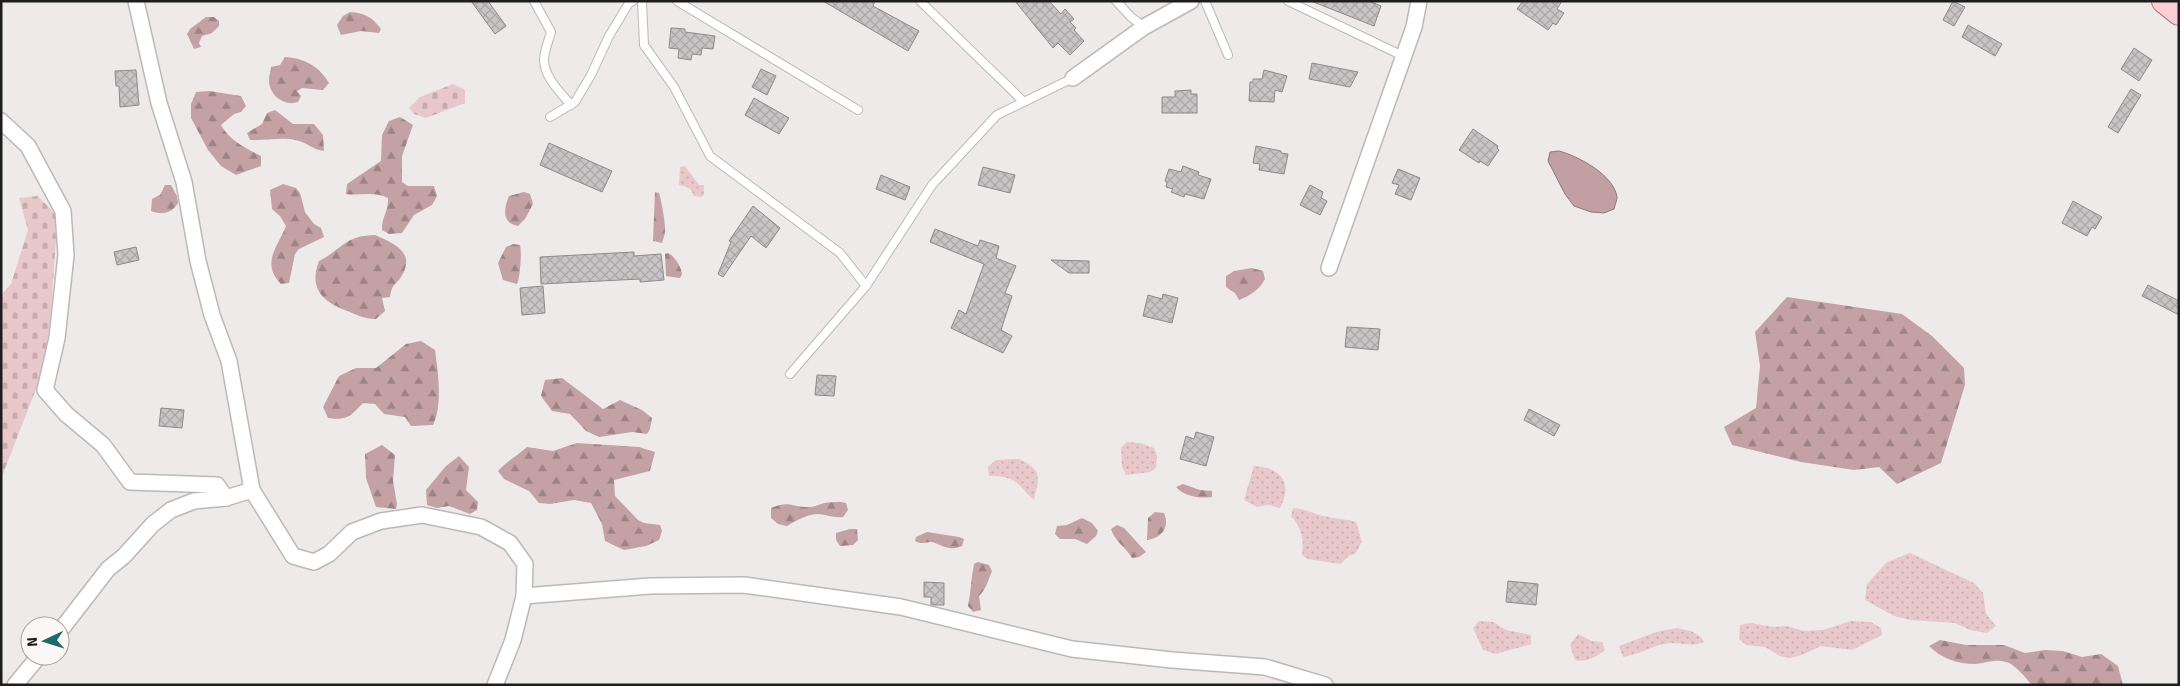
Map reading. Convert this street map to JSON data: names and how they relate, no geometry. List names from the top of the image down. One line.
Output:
{"north":"left"}
